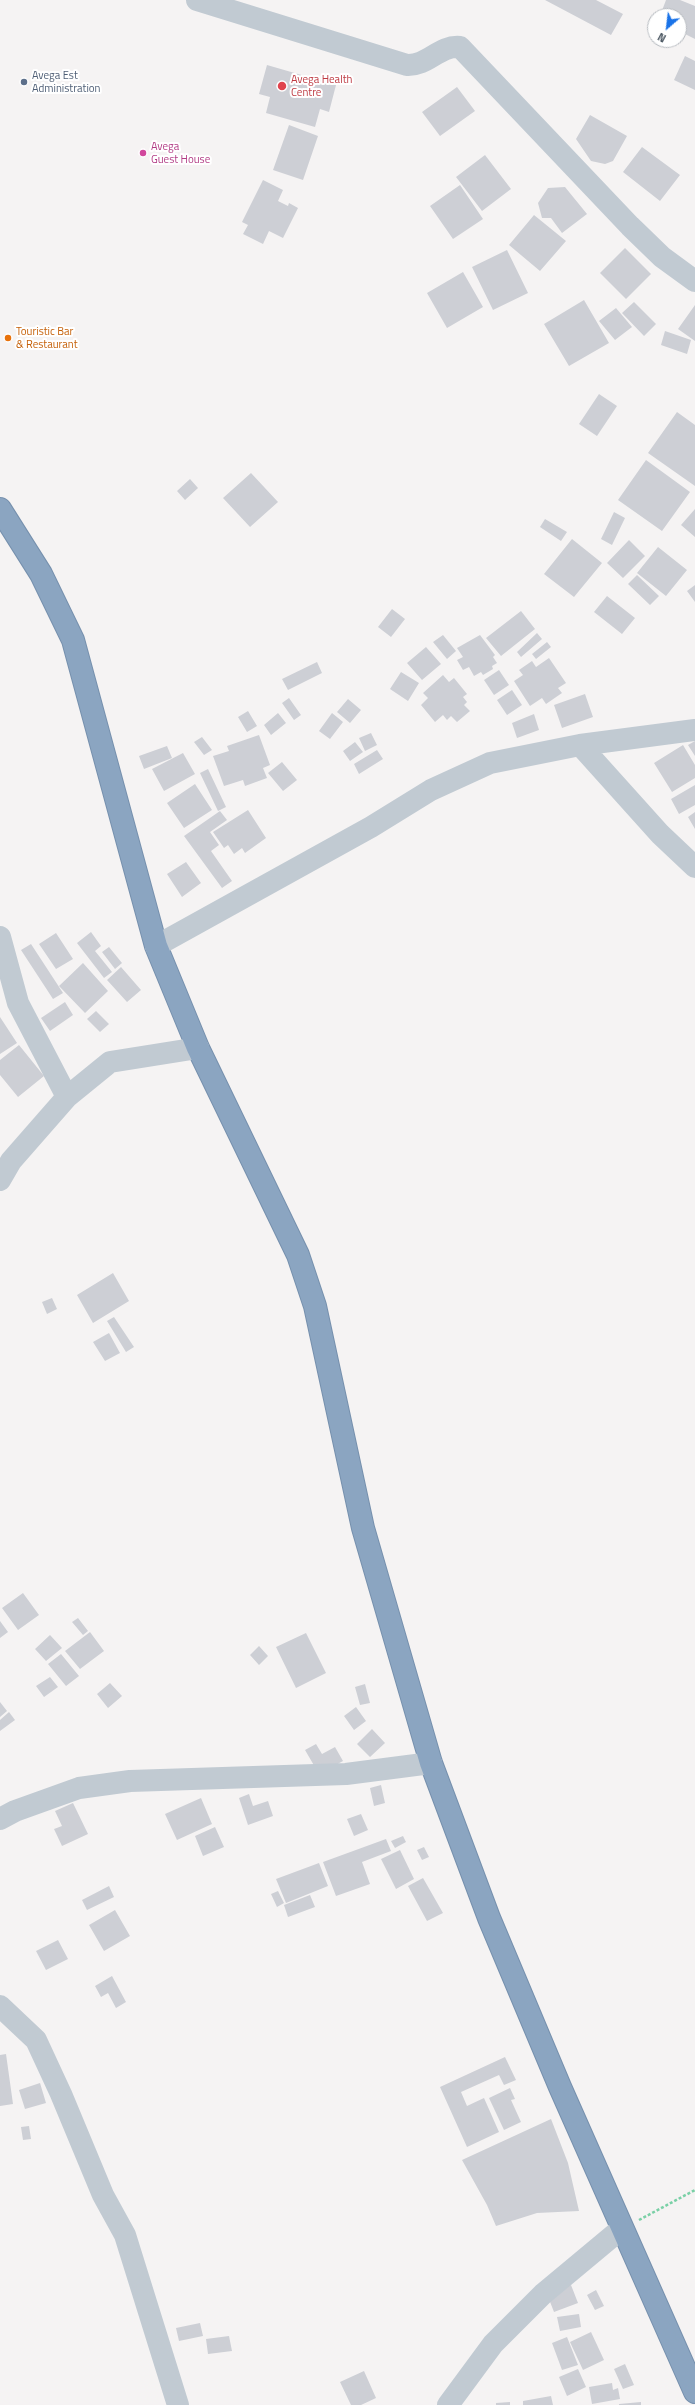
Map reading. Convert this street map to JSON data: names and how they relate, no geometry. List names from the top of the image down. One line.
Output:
{"places":["Avega Est Administration","Avega Health Centre","Avega Guest House","Touristic Bar & Restaurant"],"north":"bottom left"}
